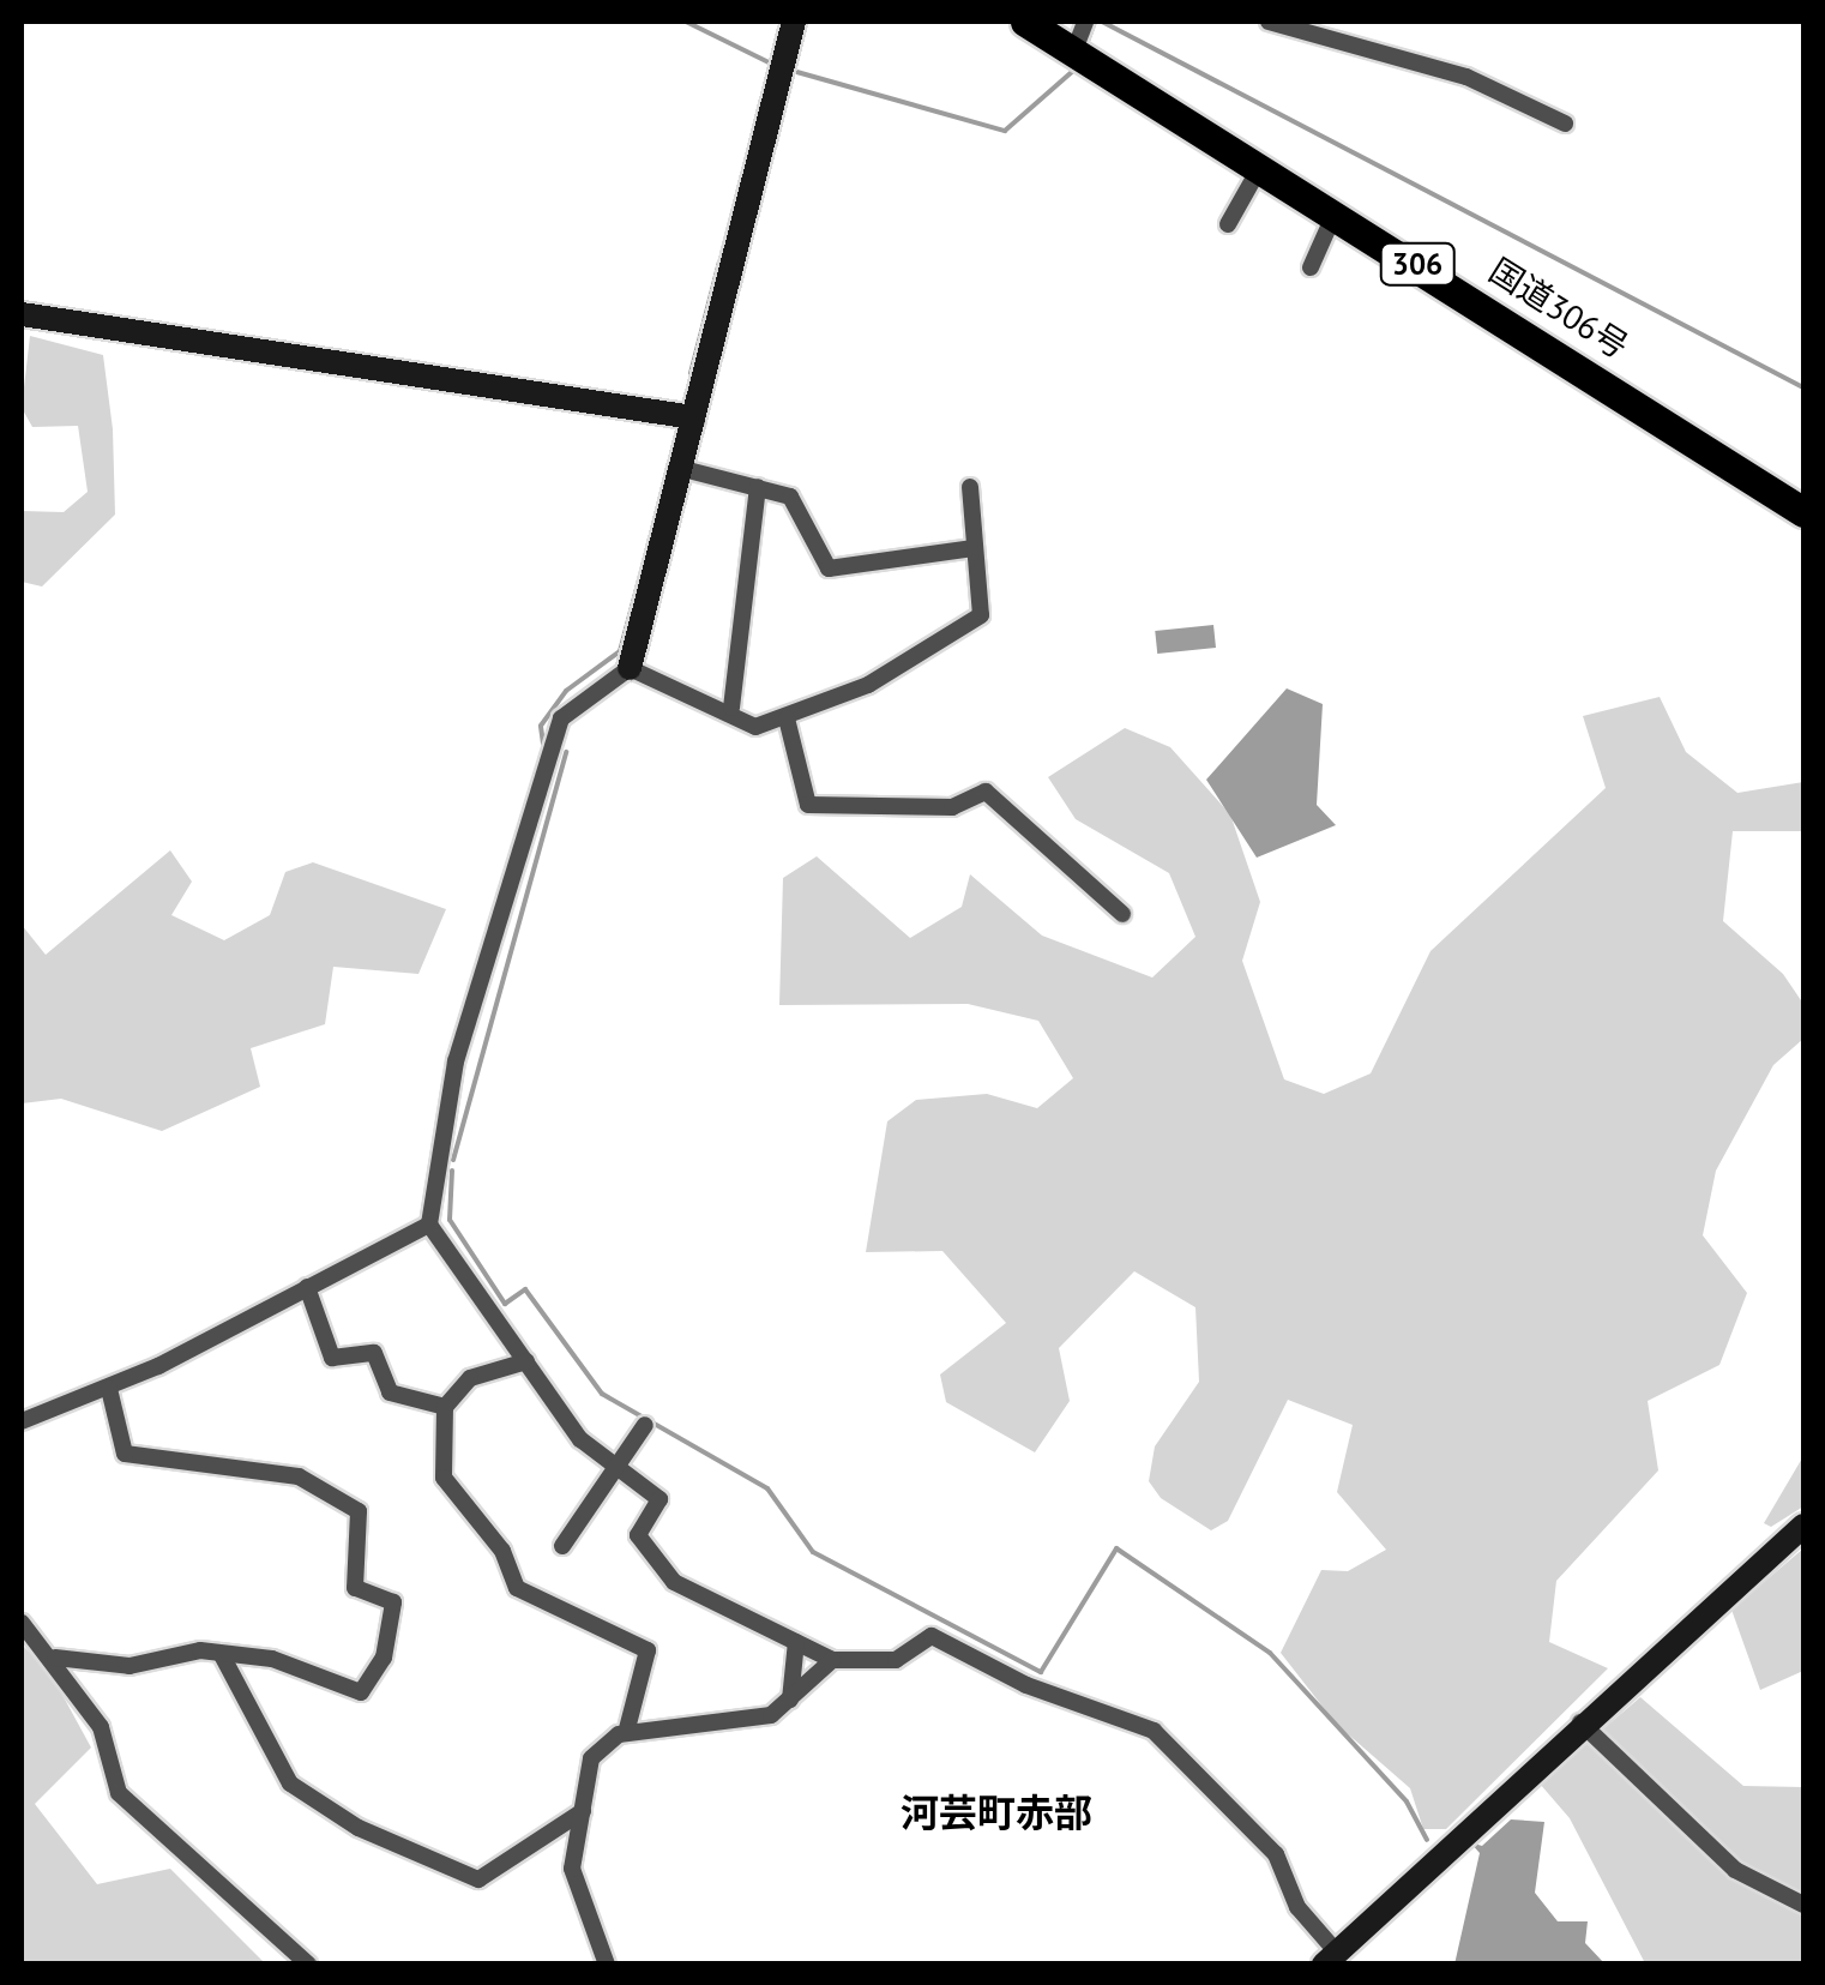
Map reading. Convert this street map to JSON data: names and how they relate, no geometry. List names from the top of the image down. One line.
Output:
{"streets":{"highway":["306","国道306号"]},"districts":["河芸町赤部"]}
